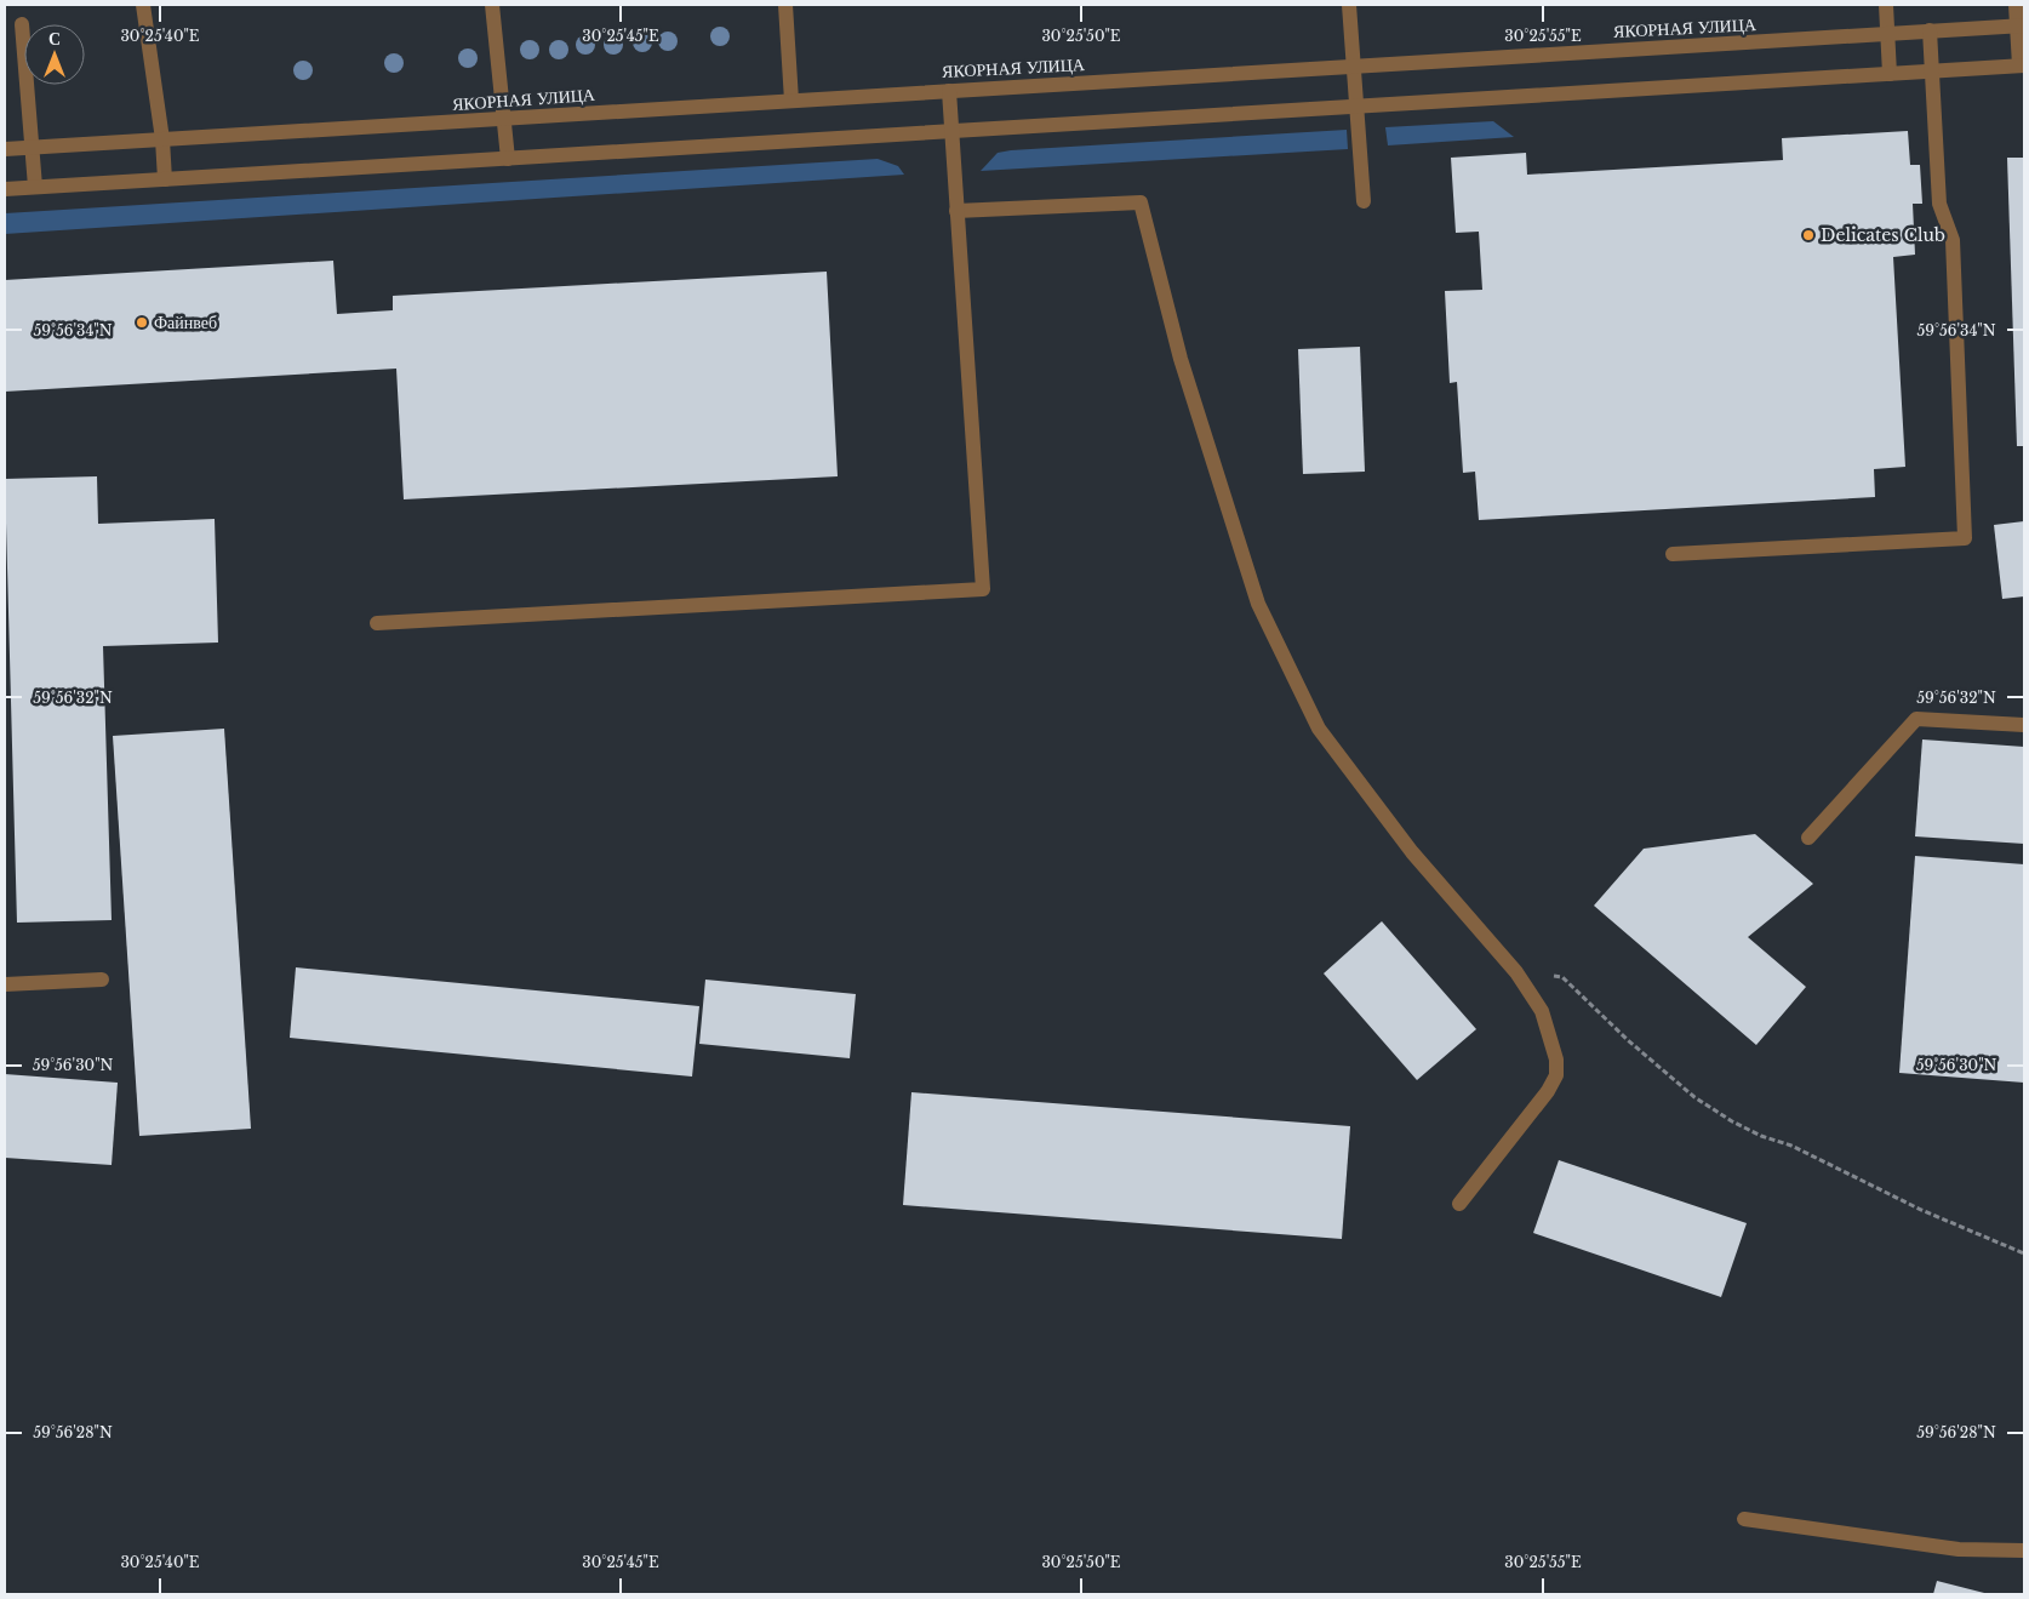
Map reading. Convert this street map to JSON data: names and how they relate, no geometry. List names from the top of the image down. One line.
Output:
{"streets":{"street":["ЯКОРНАЯ УЛИЦА"]},"places":["Delicates Club","Файнвеб"],"north":"top","coordinates":["30°25'40\"E","30°25'45\"E","30°25'50\"E","30°25'55\"E","59°56'34\"N","59°56'32\"N","59°56'30\"N","59°56'28\"N"]}
